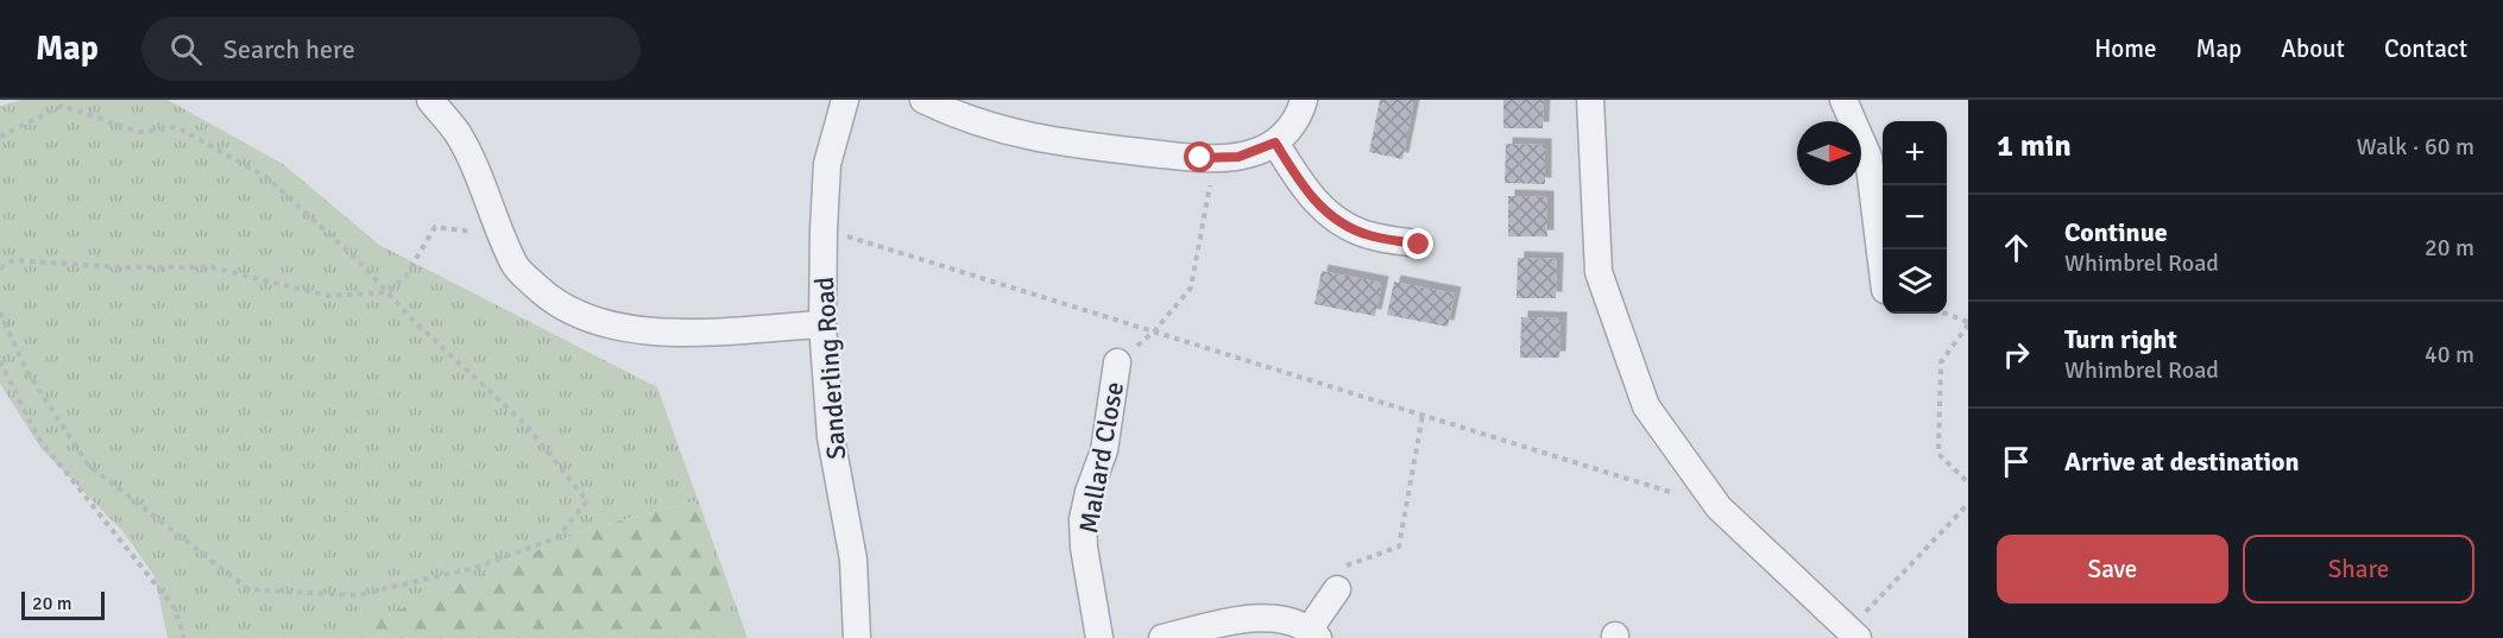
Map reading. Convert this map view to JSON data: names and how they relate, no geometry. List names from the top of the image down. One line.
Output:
{"streets":{"street":["Sanderling Road","Mallard Close"]},"scale_bar":"20 m","north":"right","page":{"header":"Map","search":"Search here","nav":["Home","Map","About","Contact"],"heading":["1 min","Walk · 60 m"],"map_buttons":["+","−"],"list":[["Continue","Whimbrel Road","20 m"],["Turn right","Whimbrel Road","40 m"],"Arrive at destination"],"buttons":["Save","Share"],"scale":"20 m"}}
